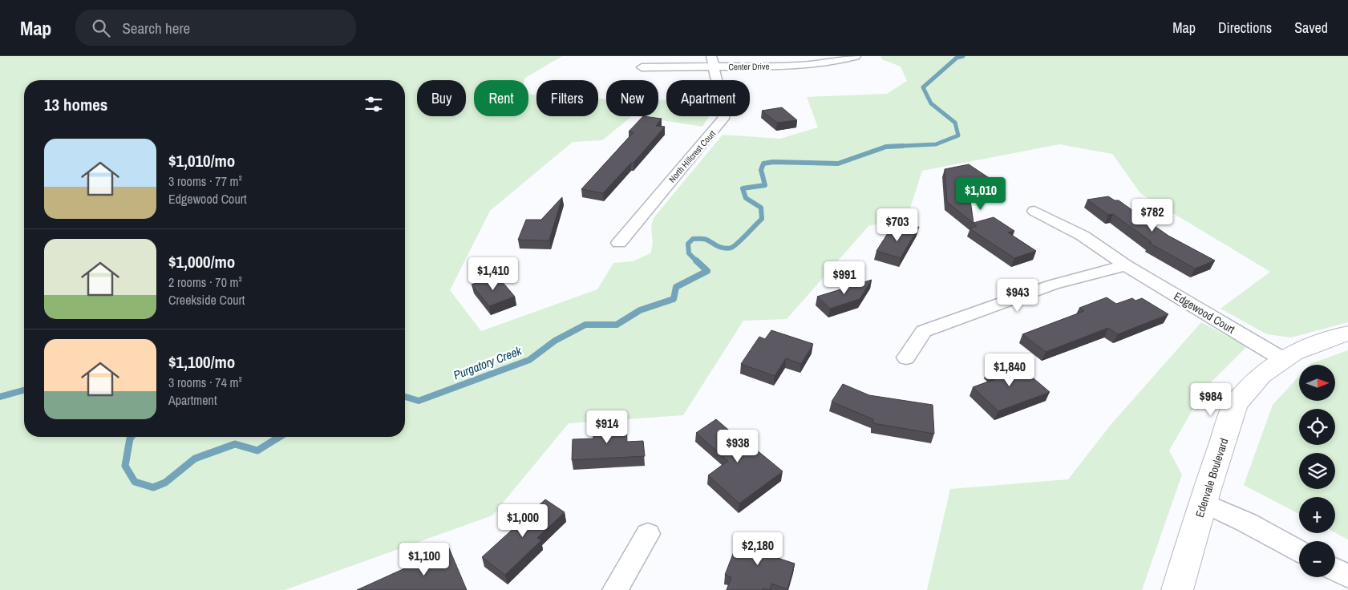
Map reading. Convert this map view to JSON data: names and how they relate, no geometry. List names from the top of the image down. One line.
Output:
{"streets":{"street":["Center Drive","North Hillcrest Court","Edgewood Court","Edenvale Boulevard"]},"crossings":[["Center Drive","North Hillcrest Court"],["Edgewood Court","Edenvale Boulevard"]],"water":["Purgatory Creek"],"north":"right","page":{"header":"Map","search":"Search here","nav":["Map","Directions","Saved"],"chip":["Buy","Rent","Filters","New","Apartment"],"heading":"13 homes","list":[{"name":"$1,010/mo","note":"3 rooms · 77 m² · Edgewood Court"},{"name":"$1,000/mo","note":"2 rooms · 70 m² · Creekside Court"},{"name":"$1,100/mo","note":"3 rooms · 74 m² · Apartment"}],"price":["$1,010","$782","$703","$1,410","$991","$943","$1,840","$984","$914","$938","$1,000","$2,180","$1,100"],"map_buttons":["+","−"]}}
